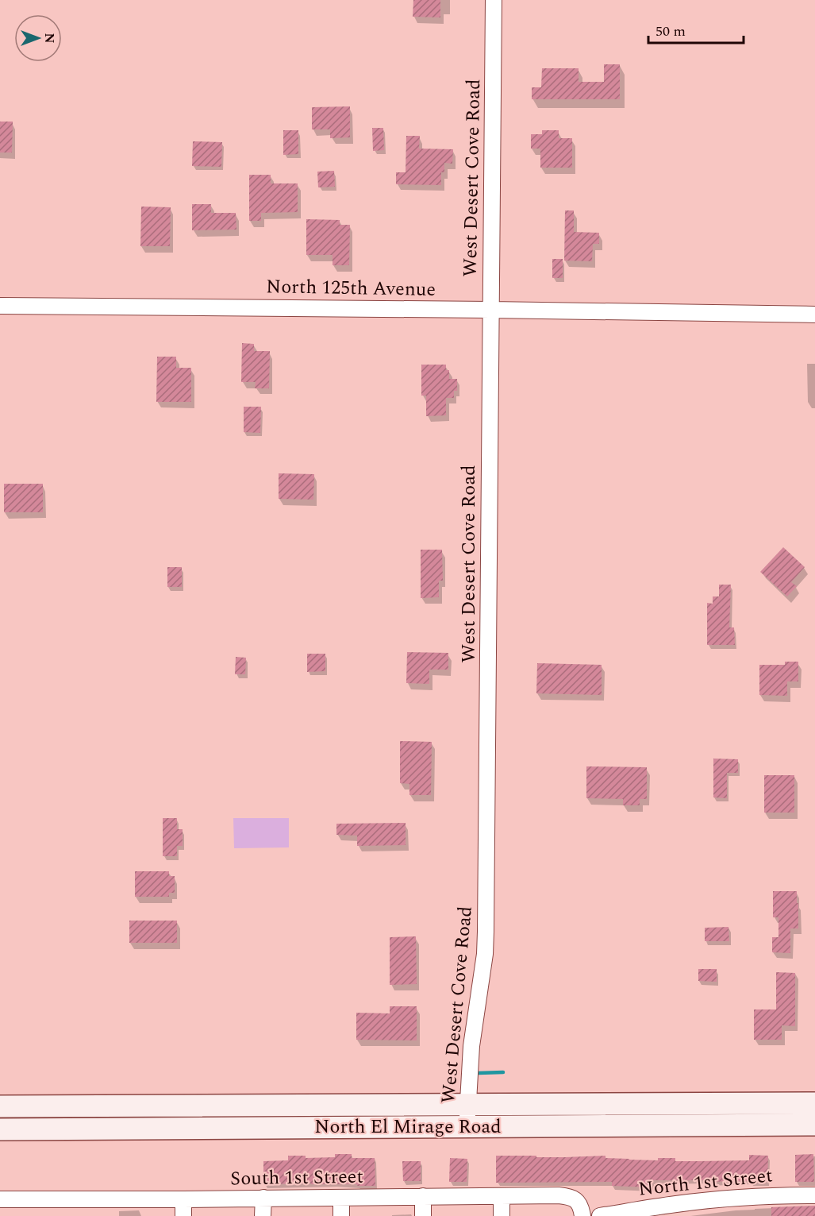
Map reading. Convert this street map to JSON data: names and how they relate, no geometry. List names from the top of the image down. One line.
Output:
{"streets":{"main road":["North El Mirage Road"],"street":["West Desert Cove Road","North 125th Avenue","South 1st Street","North 1st Street"]},"crossings":[["West Desert Cove Road","North 125th Avenue"],["West Desert Cove Road","North El Mirage Road"]],"scale_bar":"50 m","north":"right"}
